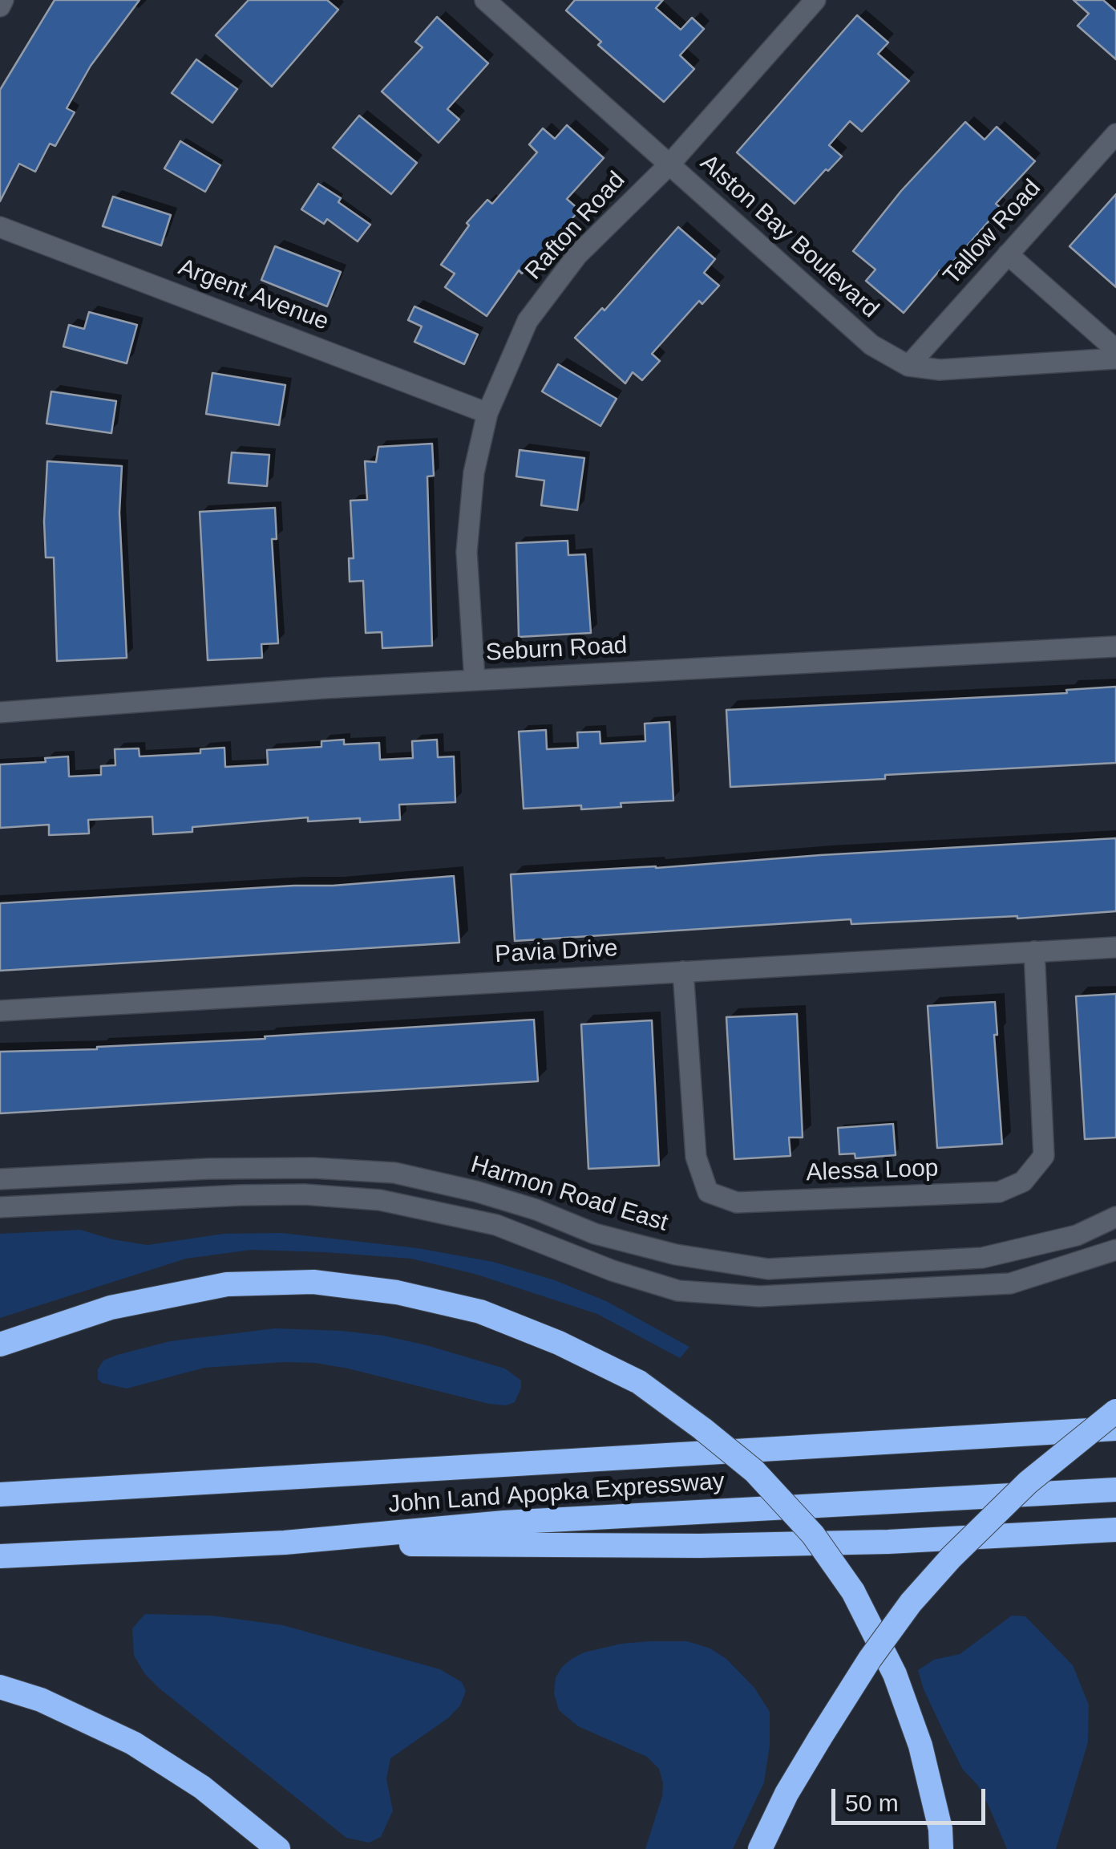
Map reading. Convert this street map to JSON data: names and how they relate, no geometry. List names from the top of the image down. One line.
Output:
{"streets":{"highway":["John Land Apopka Expressway"],"street":["Rafton Road","Tallow Road","Alston Bay Boulevard","Argent Avenue","Seburn Road","Pavia Drive","Alessa Loop","Harmon Road East"]},"crossings":[["Rafton Road","Alston Bay Boulevard"],["Rafton Road","Argent Avenue"],["Rafton Road","Seburn Road"],["Tallow Road","Alston Bay Boulevard"],["Pavia Drive","Alessa Loop"]],"scale_bar":"50 m"}
